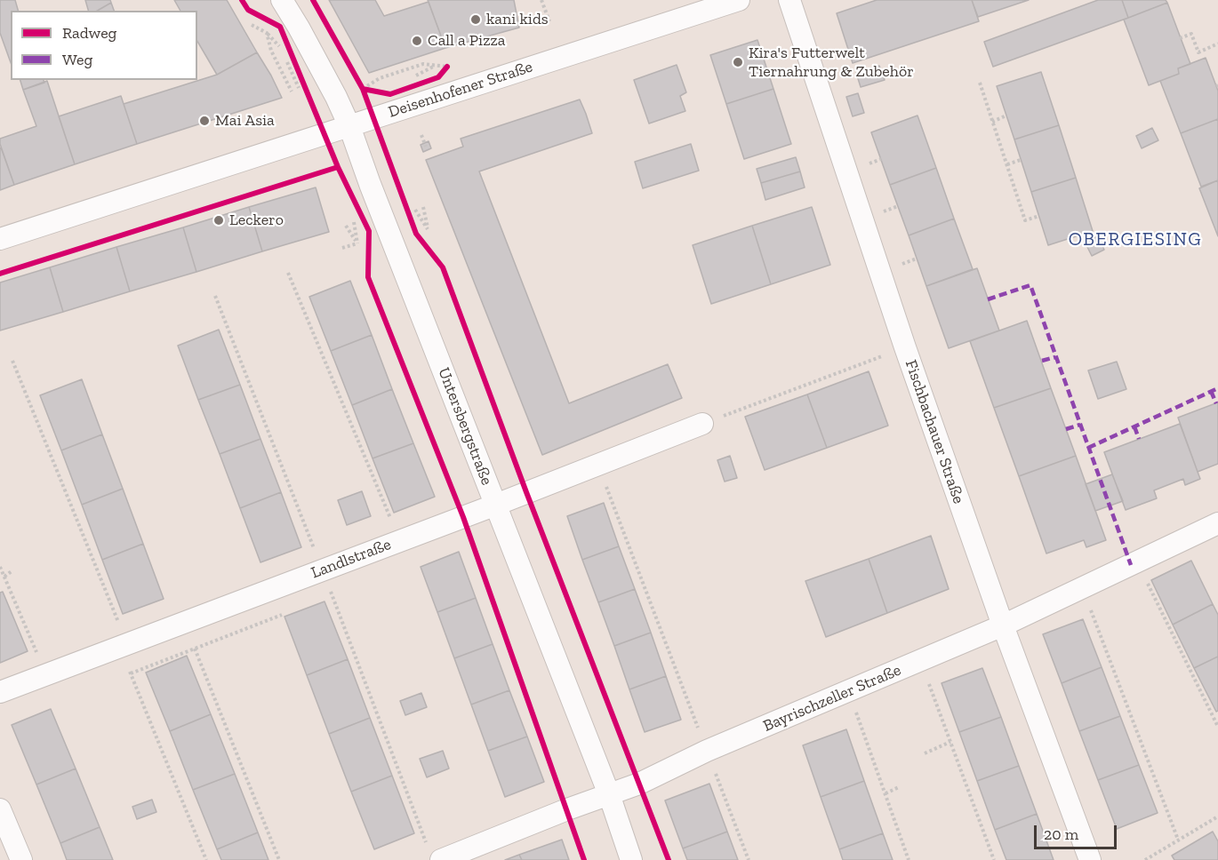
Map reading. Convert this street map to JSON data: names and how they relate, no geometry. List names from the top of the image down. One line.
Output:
{"streets":{"street":["Deisenhofener Straße","Untersbergstraße","Fischbachauer Straße","Landlstraße","Bayrischzeller Straße"]},"crossings":[["Deisenhofener Straße","Untersbergstraße"],["Untersbergstraße","Landlstraße"],["Untersbergstraße","Bayrischzeller Straße"],["Fischbachauer Straße","Bayrischzeller Straße"]],"districts":["OBERGIESING"],"places":["kani kids","Call a Pizza","Kira's Futterwelt Tiernahrung & Zubehör","Mai Asia","Leckero"],"legend":["Radweg","Weg"],"scale_bar":"20 m"}
